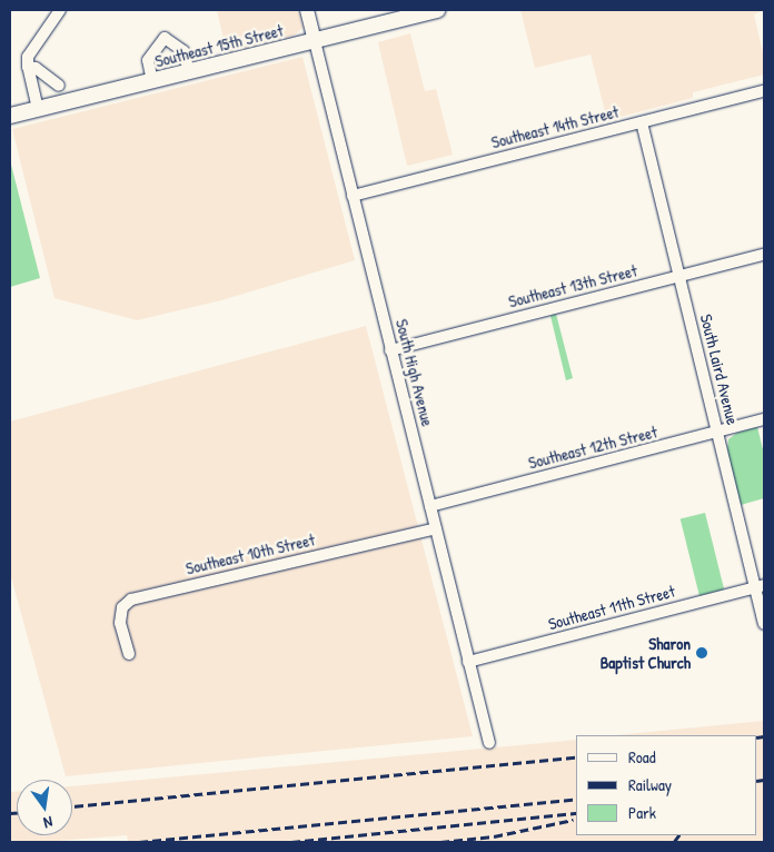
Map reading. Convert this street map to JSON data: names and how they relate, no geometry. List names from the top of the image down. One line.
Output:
{"streets":{"main road":["Southeast 15th Street"],"street":["Southeast 14th Street","Southeast 13th Street","South Laird Avenue","South High Avenue","Southeast 12th Street","Southeast 10th Street","Southeast 11th Street"]},"crossings":[["Southeast 15th Street","South High Avenue"],["Southeast 14th Street","South Laird Avenue"],["Southeast 14th Street","South High Avenue"],["Southeast 13th Street","South Laird Avenue"],["Southeast 13th Street","South High Avenue"],["South Laird Avenue","Southeast 12th Street"],["South Laird Avenue","Southeast 11th Street"],["South High Avenue","Southeast 12th Street"],["South High Avenue","Southeast 10th Street"],["South High Avenue","Southeast 11th Street"]],"places":["Sharon Baptist Church"],"legend":["Road","Railway","Park"],"north":"bottom"}
